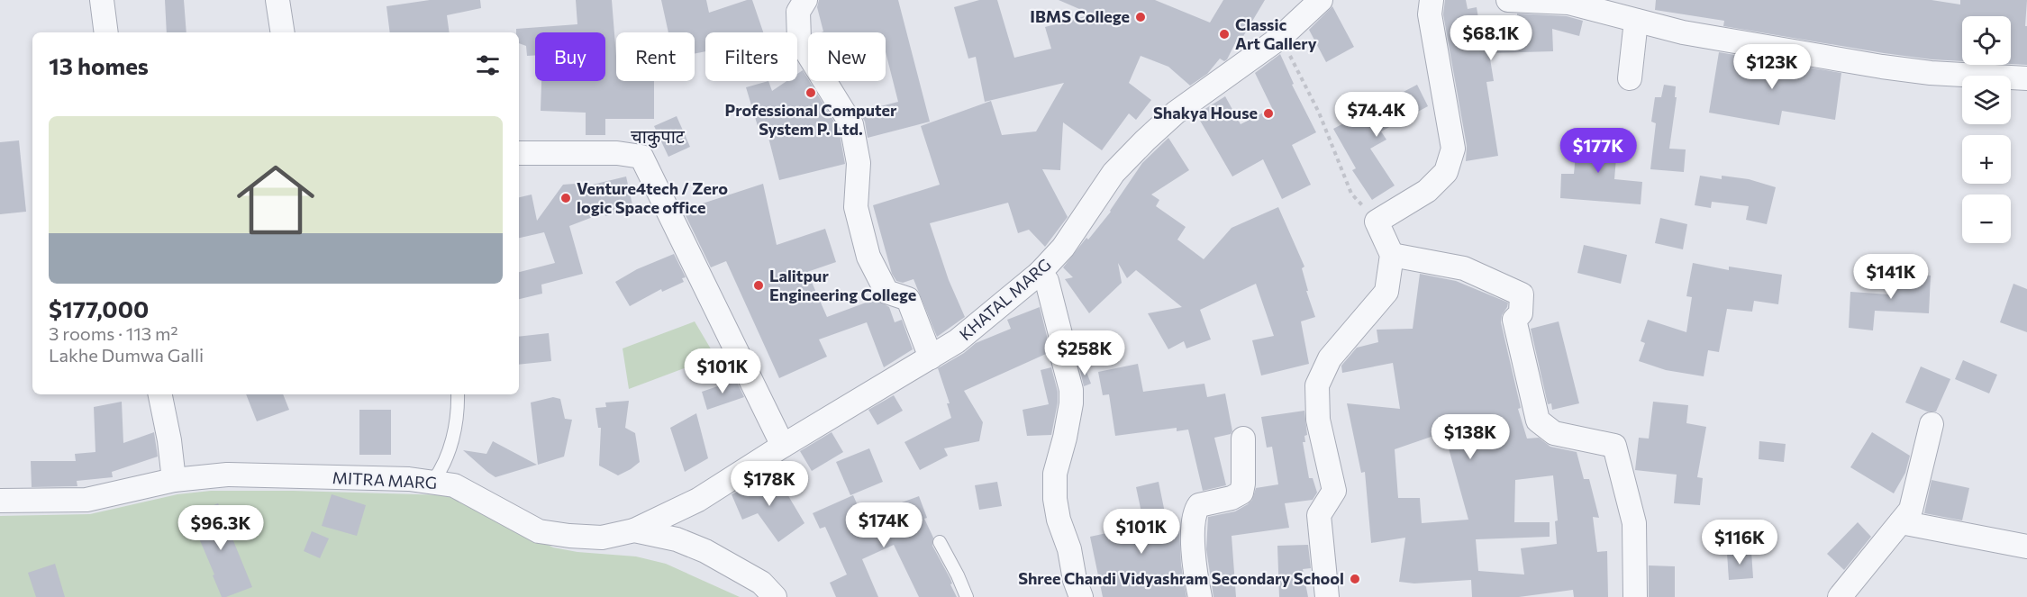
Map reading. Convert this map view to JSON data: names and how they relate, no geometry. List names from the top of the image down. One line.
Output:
{"streets":{"street":["KHATAL MARG","MITRA MARG"]},"crossings":[["KHATAL MARG","MITRA MARG"]],"districts":["चाकुपाट"],"places":["IBMS College","Classic Art Gallery","Professional Computer System P. Ltd.","Shakya House","Venture4tech / Zero logic Space office","Lalitpur Engineering College","Shree Chandi Vidyashram Secondary School"],"page":{"price":["$68.1K","$123K","$74.4K","$177K","$141K","$258K","$101K","$138K","$178K","$174K","$96.3K","$101K","$116K"],"map_buttons":["+","−"],"chip":["Buy","Rent","Filters","New"],"heading":"13 homes","list":[{"name":"$177,000","note":"3 rooms · 113 m² · Lakhe Dumwa Galli"}]}}
